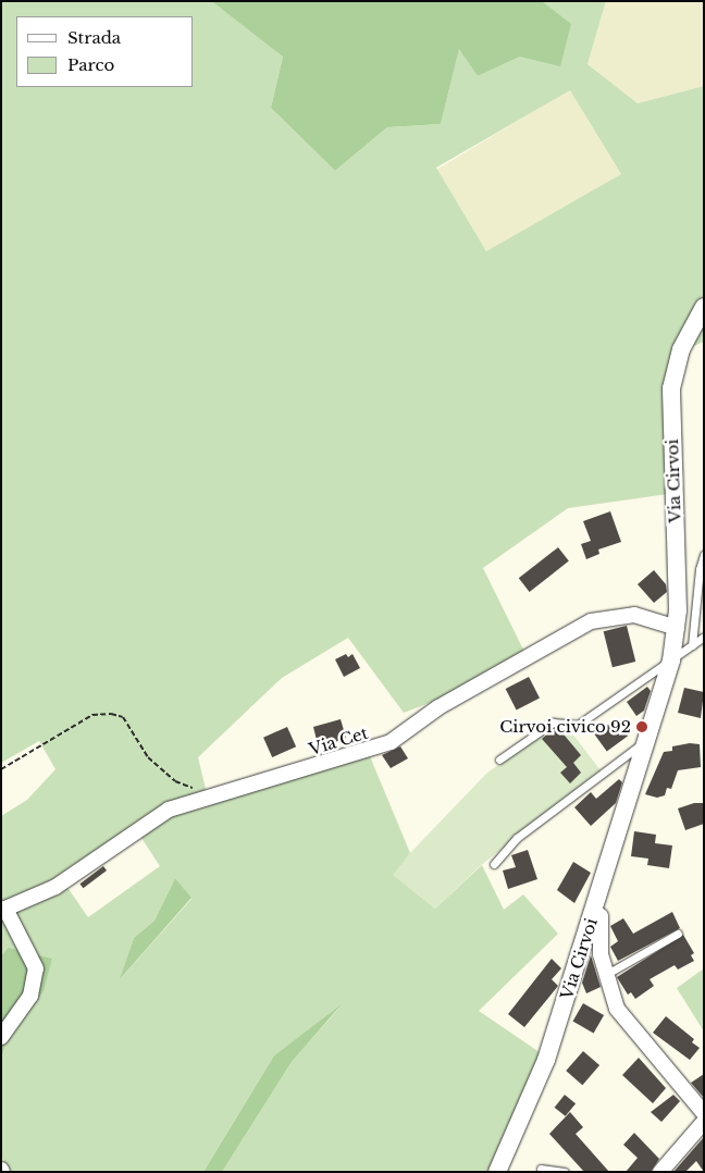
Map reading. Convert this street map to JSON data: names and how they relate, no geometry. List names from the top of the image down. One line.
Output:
{"streets":{"street":["Via Cirvoi","Via Cet"]},"crossings":[["Via Cirvoi","Via Cet"]],"places":["Cirvoi civico 92"],"legend":["Strada","Parco"]}
